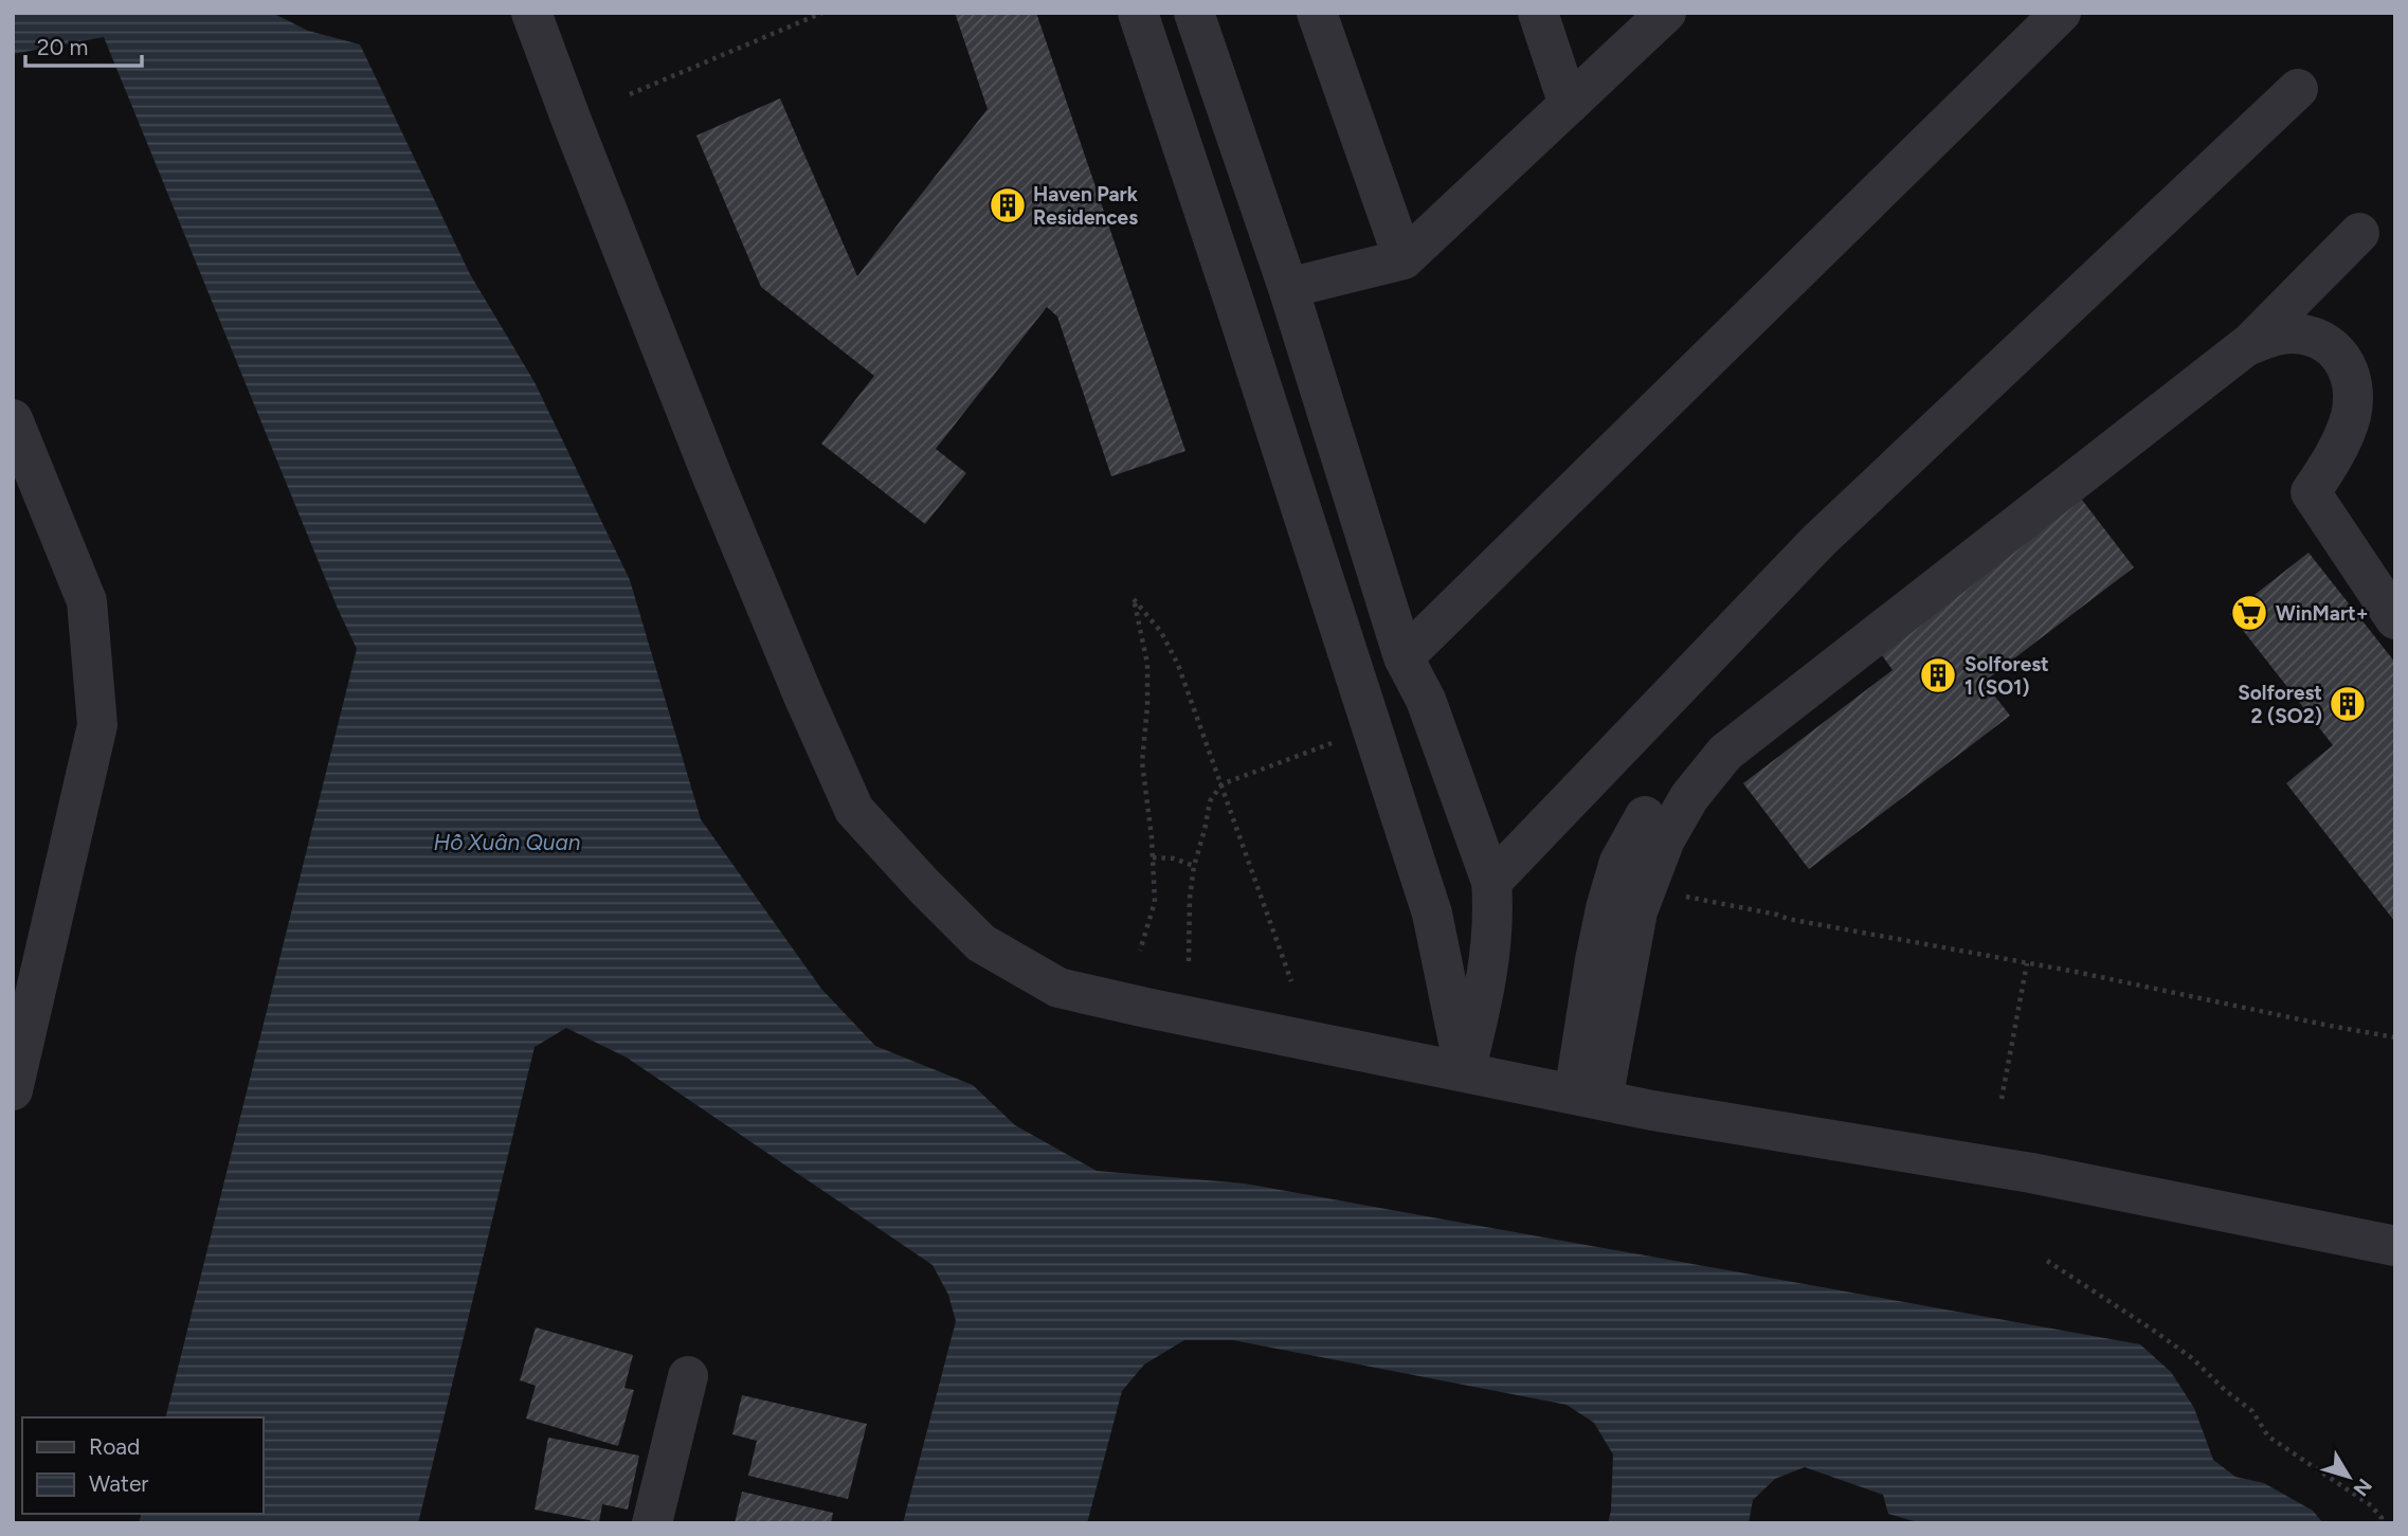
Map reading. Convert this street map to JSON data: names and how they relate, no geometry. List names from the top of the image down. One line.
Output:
{"water":["Hồ Xuân Quan"],"places":{"building":["Haven Park Residences","Solforest 1 (SO1)","Solforest 2 (SO2)"],"supermarket":["WinMart+"]},"legend":["Road","Water"],"scale_bar":"20 m","north":"bottom right"}
